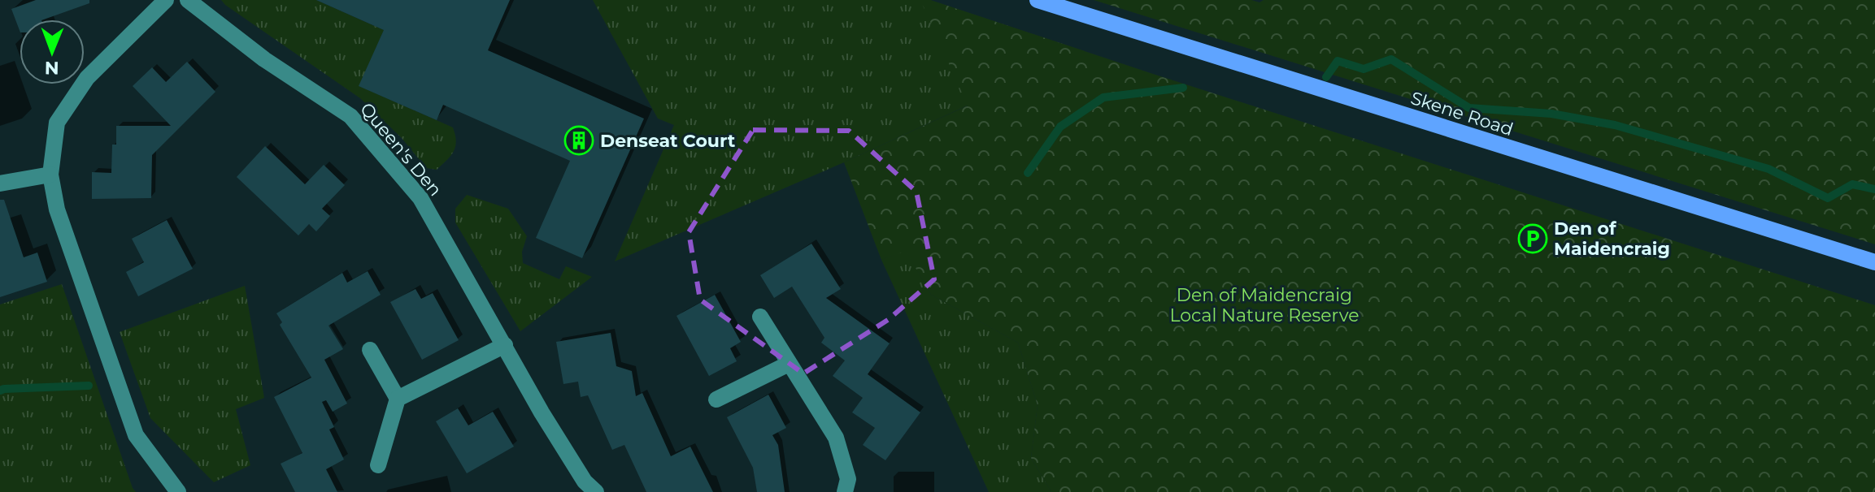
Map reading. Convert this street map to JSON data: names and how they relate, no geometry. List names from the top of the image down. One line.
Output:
{"streets":{"main road":["Skene Road"],"street":["Queen's Den"]},"parks":["Den of Maidencraig Local Nature Reserve"],"places":{"building":["Denseat Court"],"parking":["Den of Maidencraig"]},"north":"bottom"}
